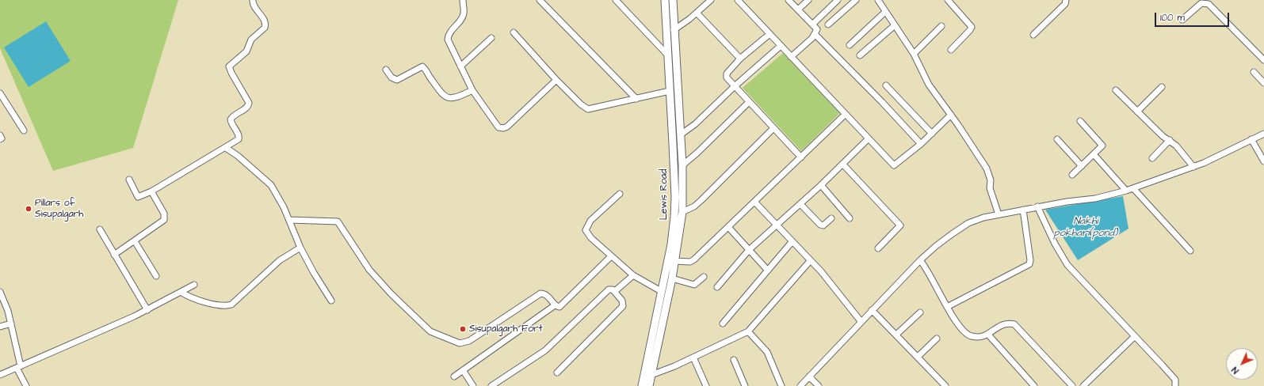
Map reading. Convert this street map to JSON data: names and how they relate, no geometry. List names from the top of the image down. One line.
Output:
{"streets":{"main road":["Lewis Road"]},"water":["Nakhi pokhari(pond)"],"places":["Pillars of Sisupalgarh","Sisupalgarh Fort"],"scale_bar":"100 m","north":"bottom left"}
